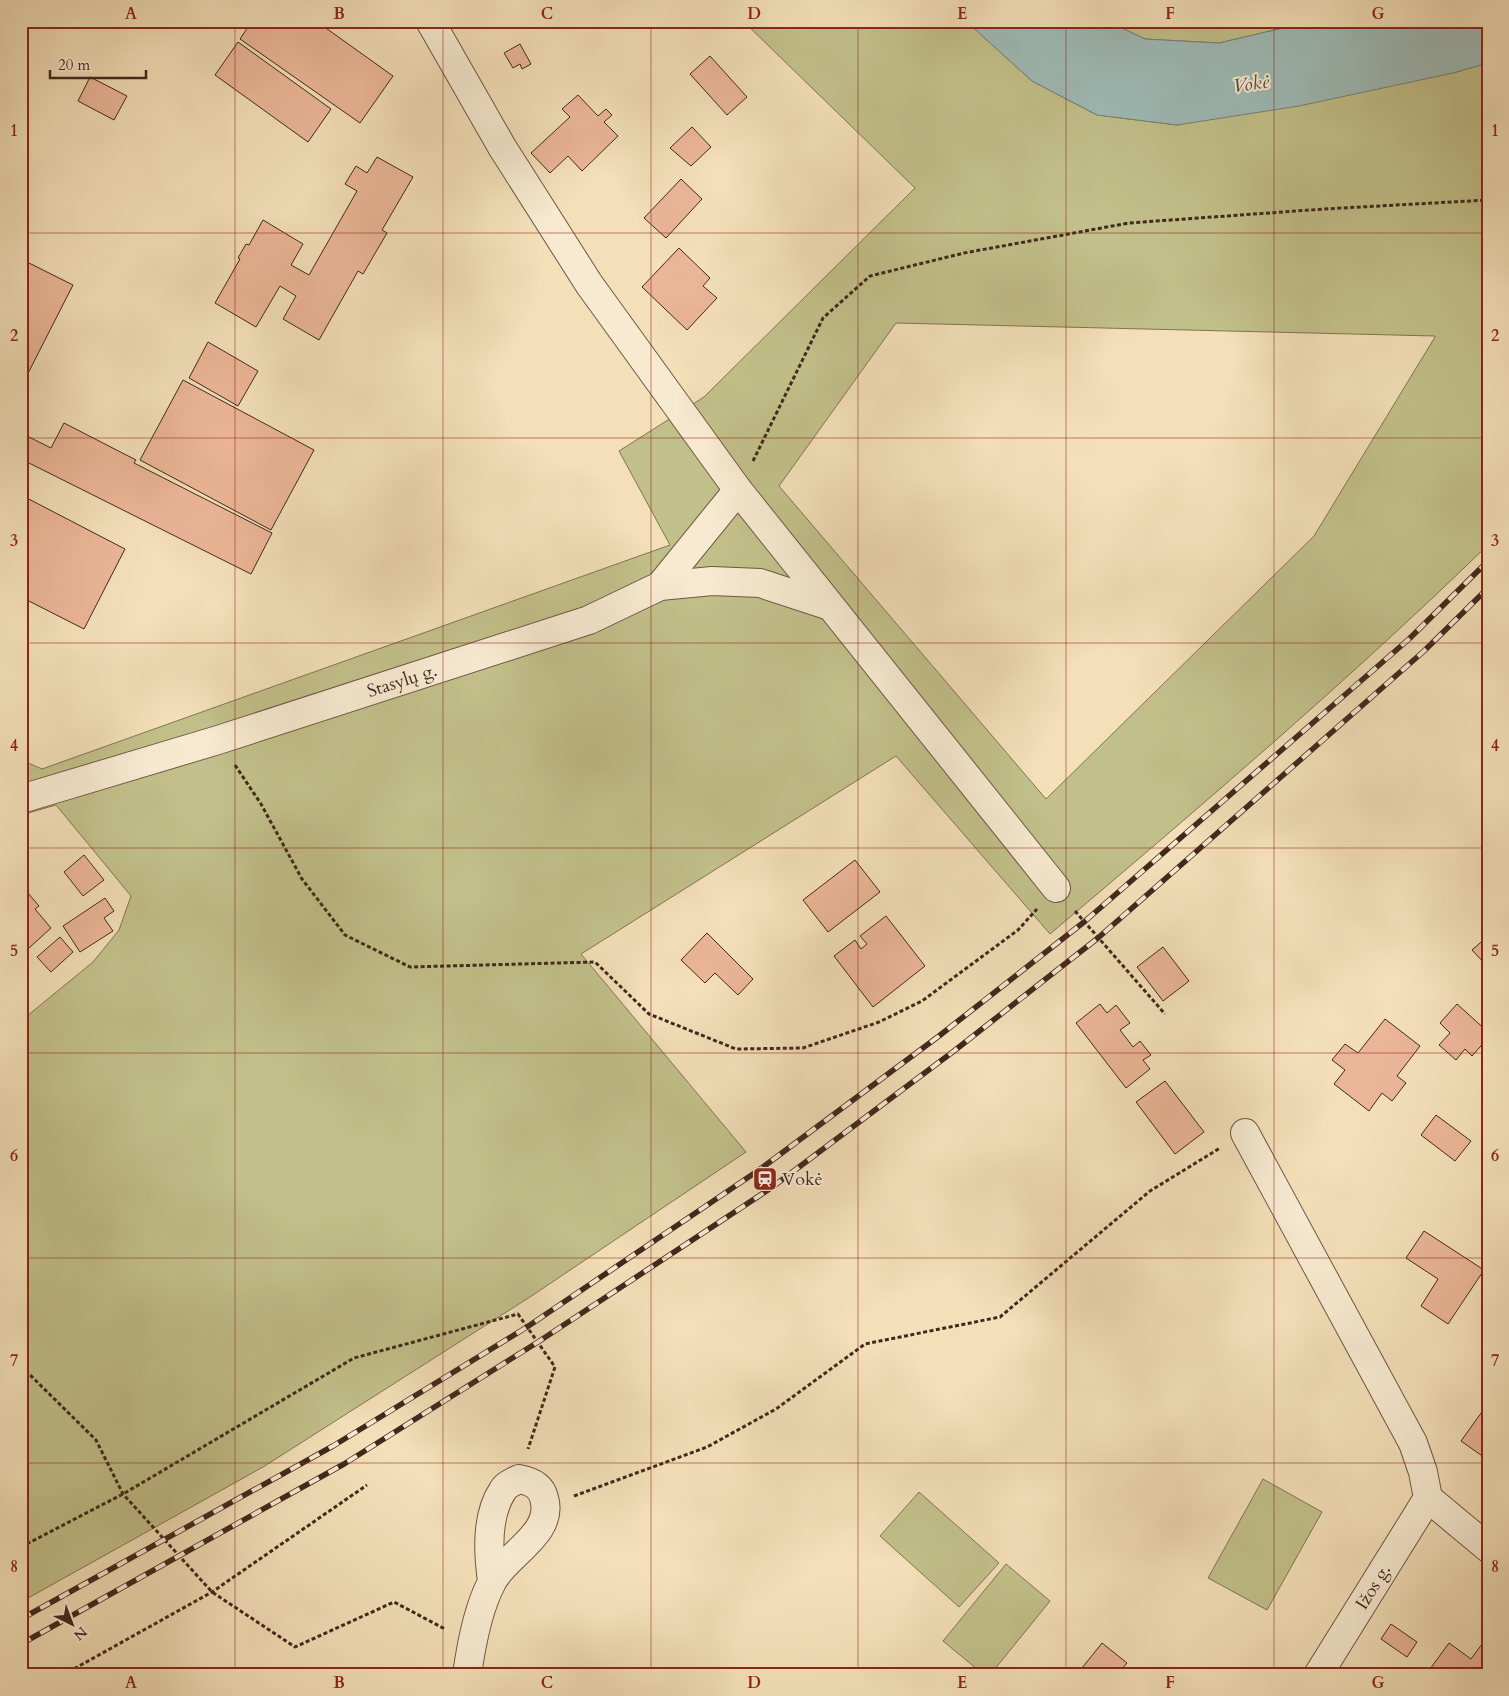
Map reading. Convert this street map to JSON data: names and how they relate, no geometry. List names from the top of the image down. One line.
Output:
{"streets":{"street":["Stasylų g.","Ižos g."]},"water":["Vokė"],"places":{"station":["Vokė"]},"scale_bar":"20 m","north":"bottom right","grid":{"columns":["A","B","C","D","E","F","G"],"rows":["1","2","3","4","5","6","7","8"]}}
